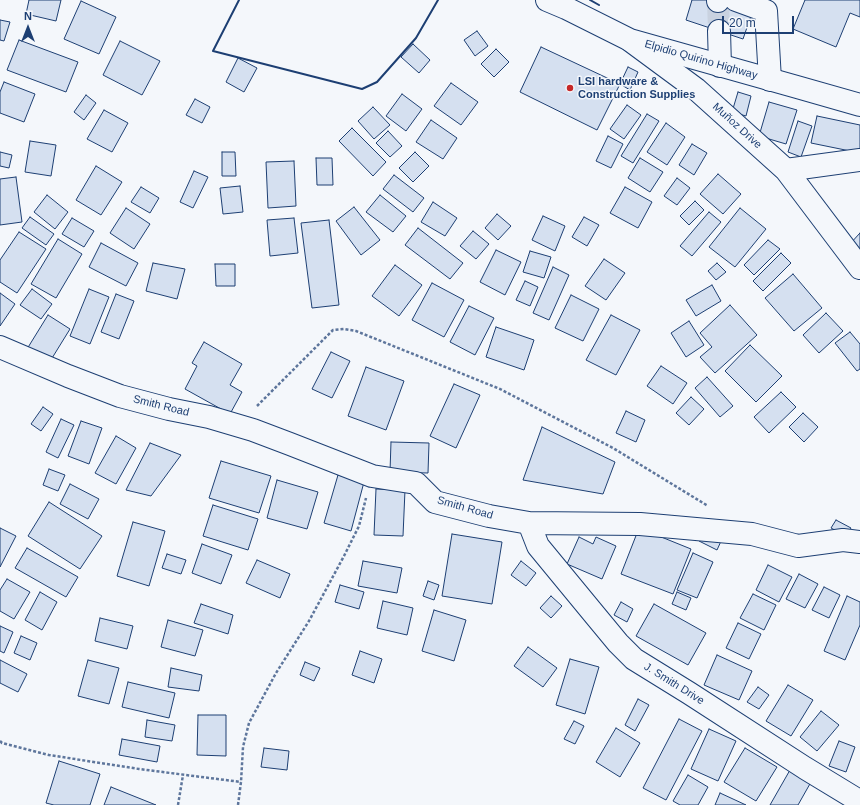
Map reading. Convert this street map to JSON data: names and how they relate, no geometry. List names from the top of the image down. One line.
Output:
{"streets":{"main road":["Elpidio Quirino Highway","Muñoz Drive","Smith Road","J. Smith Drive"]},"crossings":[["Elpidio Quirino Highway","Muñoz Drive"],["Smith Road","J. Smith Drive"]],"places":["LSI hardware & Construction Supplies"],"scale_bar":"20 m","north":"top"}
